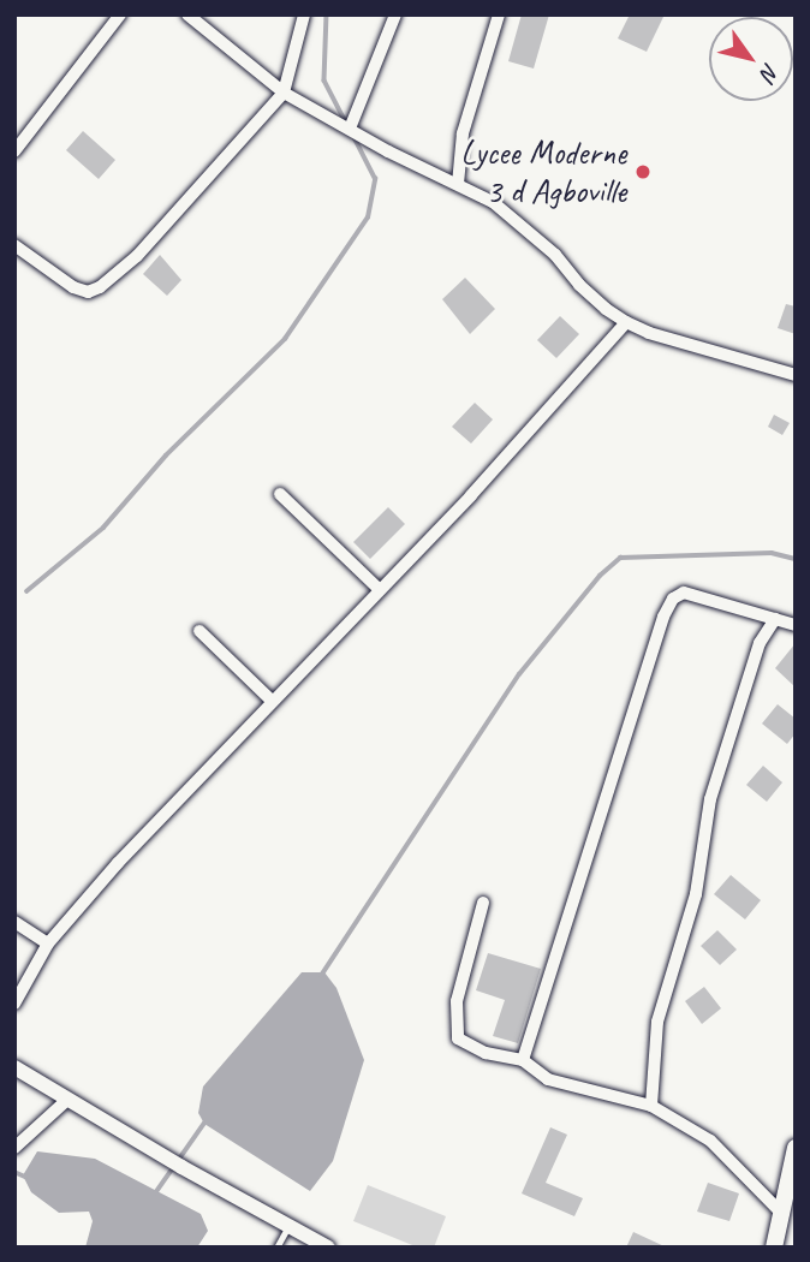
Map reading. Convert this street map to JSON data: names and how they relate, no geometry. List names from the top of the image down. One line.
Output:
{"places":["Lycee Moderne 3 d Agboville"],"north":"bottom right"}
